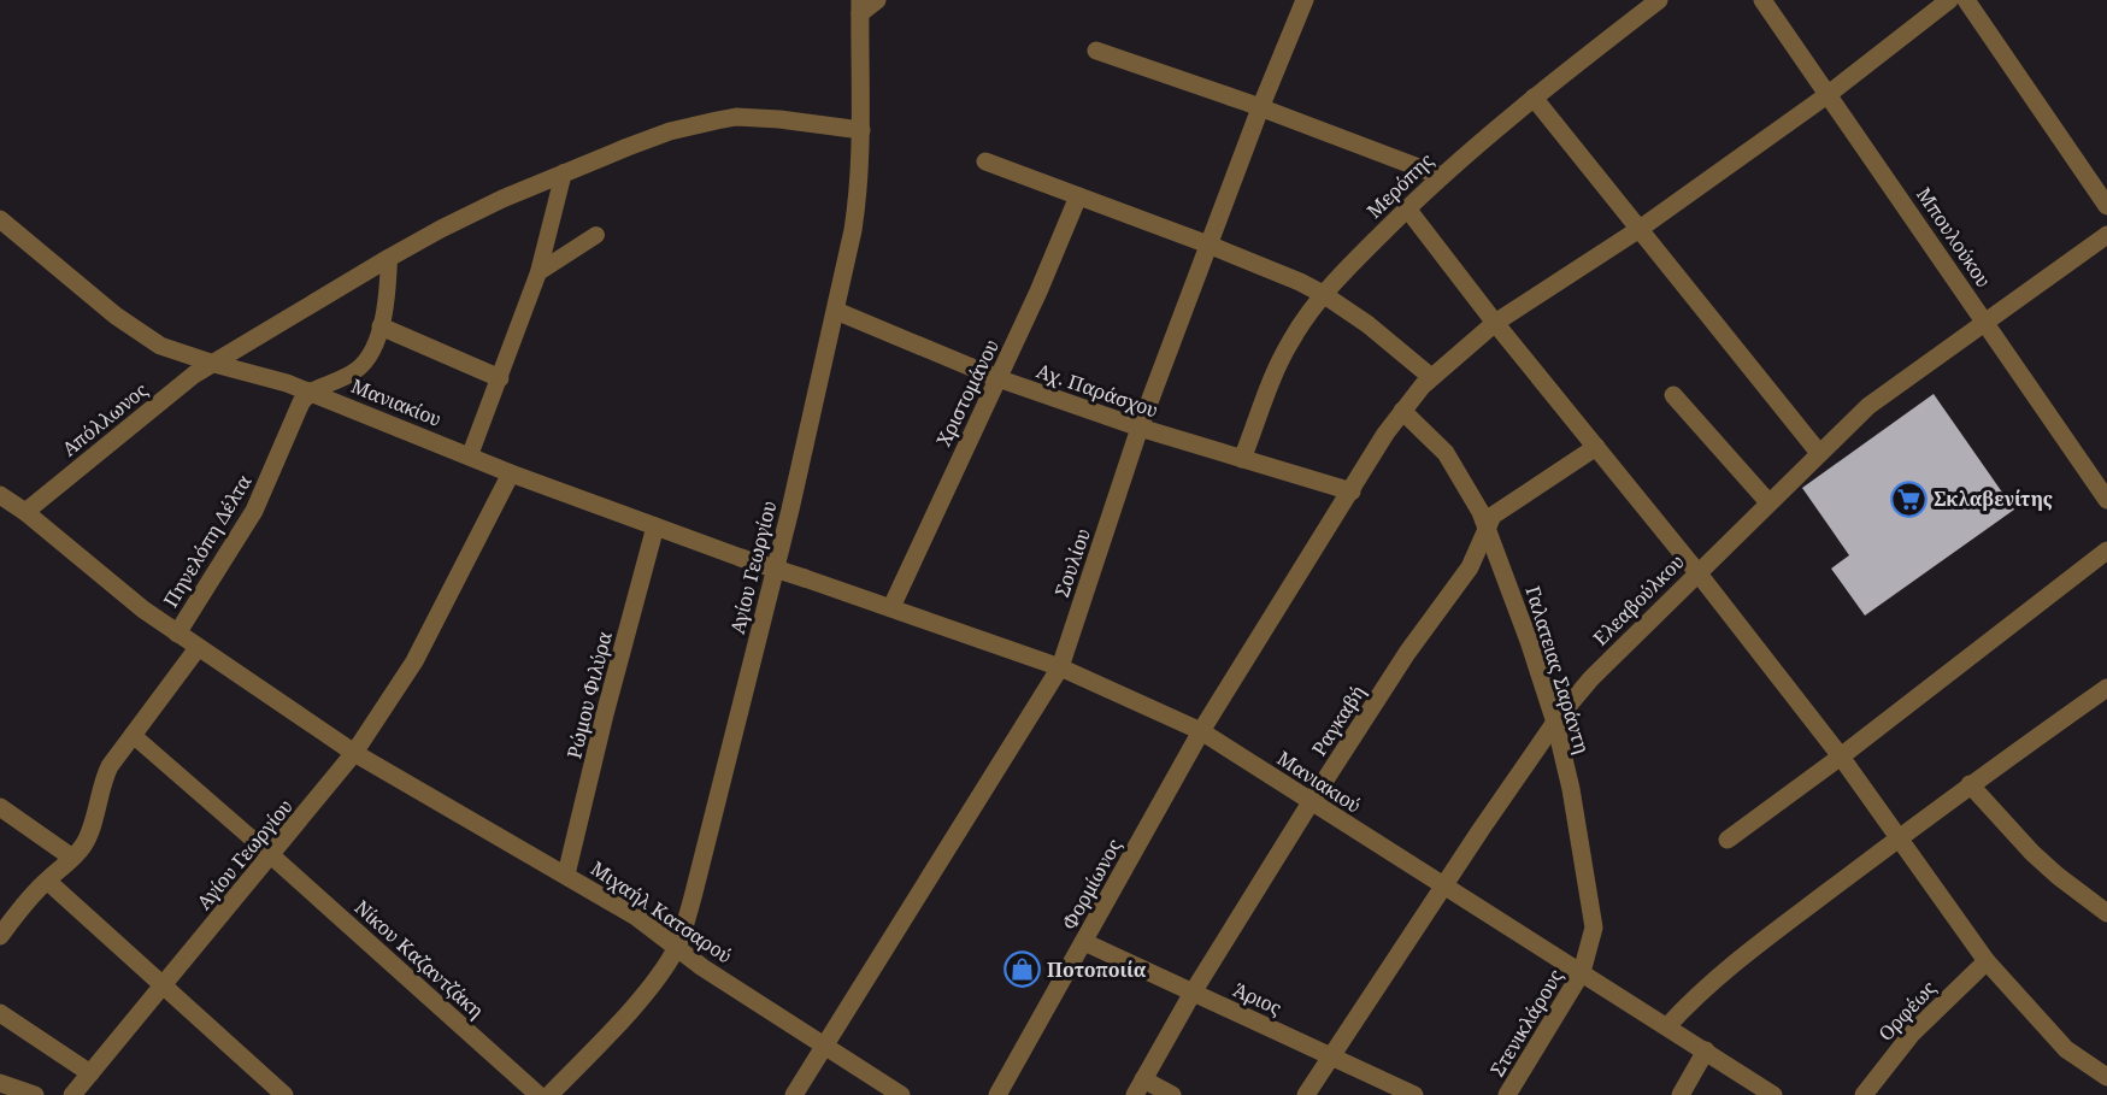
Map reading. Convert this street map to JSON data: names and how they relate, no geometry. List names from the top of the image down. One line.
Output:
{"streets":{"street":["Μερόπης","Μπουλούκου","Αχ. Παράσχου","Χριστομάνου","Μανιακίου","Απόλλωνος","Πηνελόπη Δέλτα","Σουλίου","Αγίου Γεωργίου","Ελεαβούλκου","Γαλατειας Σαράντη","Ρώμου Φιλύρα","Ραγκαβή","Μανιακιού","Φορμίωνος","Μιχαήλ Κατσαρού","Νίκου Καζαντζάκη","Άριος","Ορφέως","Στενικλάρους"]},"crossings":[["Μερόπης","Αχ. Παράσχου"],["Μπουλούκου","Ελεαβούλκου"],["Μπουλούκου","Φορμίωνος"],["Αχ. Παράσχου","Χριστομάνου"],["Αχ. Παράσχου","Σουλίου"],["Αχ. Παράσχου","Αγίου Γεωργίου"],["Αχ. Παράσχου","Φορμίωνος"],["Χριστομάνου","Μανιακιού"],["Μανιακίου","Απόλλωνος"],["Μανιακίου","Πηνελόπη Δέλτα"],["Μανιακίου","Αγίου Γεωργίου"],["Μανιακίου","Ρώμου Φιλύρα"],["Μανιακίου","Μανιακιού"],["Απόλλωνος","Αγίου Γεωργίου"],["Απόλλωνος","Μιχαήλ Κατσαρού"],["Πηνελόπη Δέλτα","Μιχαήλ Κατσαρού"],["Σουλίου","Μανιακιού"],["Σουλίου","Μιχαήλ Κατσαρού"],["Αγίου Γεωργίου","Μιχαήλ Κατσαρού"],["Αγίου Γεωργίου","Νίκου Καζαντζάκη"],["Ελεαβούλκου","Γαλατειας Σαράντη"],["Ελεαβούλκου","Μανιακιού"],["Ελεαβούλκου","Άριος"],["Γαλατειας Σαράντη","Ραγκαβή"],["Γαλατειας Σαράντη","Μανιακιού"],["Γαλατειας Σαράντη","Φορμίωνος"],["Γαλατειας Σαράντη","Στενικλάρους"],["Ρώμου Φιλύρα","Μιχαήλ Κατσαρού"],["Ραγκαβή","Μανιακιού"],["Ραγκαβή","Άριος"],["Μανιακιού","Φορμίωνος"],["Μανιακιού","Στενικλάρους"],["Φορμίωνος","Άριος"]],"places":{"supermarket":["Σκλαβενίτης"],"shop":["Ποτοποιία"]}}
